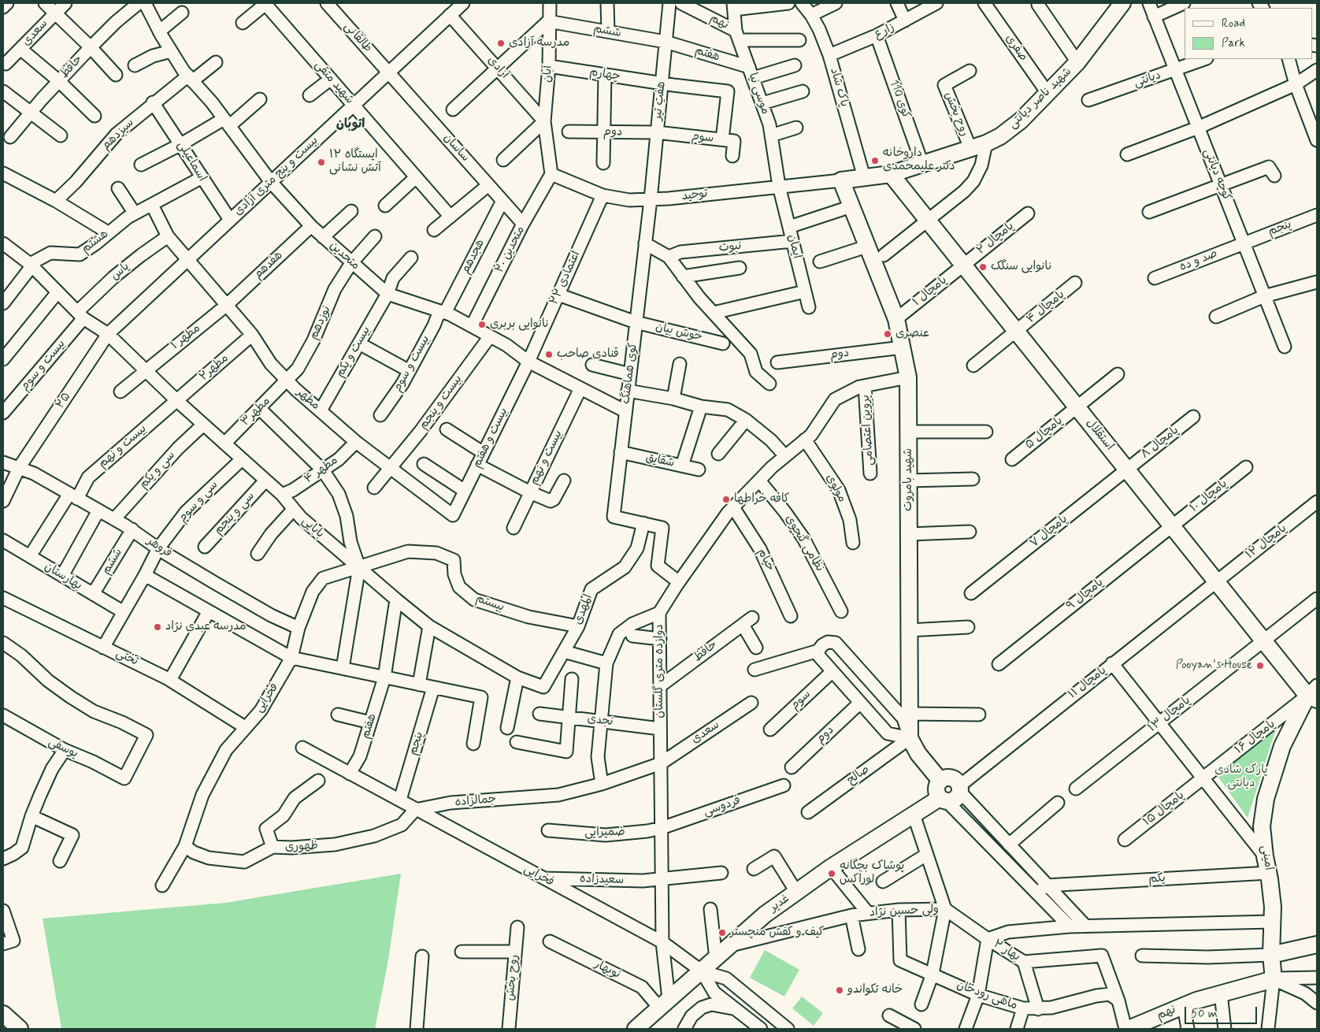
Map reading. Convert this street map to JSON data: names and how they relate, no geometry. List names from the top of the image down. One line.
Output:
{"streets":{"main road":["نهم","شهید ناصر دیانتی","استقلال","شهید بامروت","امینی","غدیر"],"street":["ششم","زارع","سعدی","طالقانی","صفری","هفتم","حافظ","آزادی","آبان","چهارم","دیانتی","شهید متقی","پاک شاد","موسی نیا","کوی 110","هفتِ تیر","روح بخش","دوم","سیزدهم","سوم","ساسان","اسماعیلی","کوچه دیانتی","بیست و پنج متری آزادی","توحید","پنجم","پامچال ۲","هشتم","ایمان","نبوت","متحدین ۲۰","متحدین","هجدهم","صد و ده","هفدهم","یاس","اعتمادی ۲۲","پامچال ۱","پامچال ۴","نوزدهم","خوش بیان","مطهر ۱","بیست و یکم","بیست و سوم","مطهر۲","کوی هماهنگ","مطهر","۲۵","بیست و پنجم","مطهر۳","پروین اعتصامی","پامچال ۵","بیست و هفتم","پامچال ۸","بیست و نهم","شقایق","سی و یکم","مطهر ۴","مولوی","پامچال ۱۰","سی و سوم","سی و پنجم","بابایی","پامچال ۷","پامچال ۱۲","نظامی گنجوی","فروهر","خیام","بهارستان","پامچال ۹","بیستم","المهدی","تختی","دوازده متری گلستان","پامچال ۱۱","فخرایی","پامچال ۱۳","نجدی","پامچال ۱۶","یوسفی","صالح","جمالزاده","فردوسی","پامچال ۱۵","ضمیرایی","ظهوری","یکم","سعیدزاده","ولی حسین نژاد","بهار ۲","نوبهار","ماهی رودخان"]},"crossings":[["نهم","موسی نیا"],["نهم","امینی"],["ششم","هفتم"],["ششم","آبان"],["ششم","هفتِ تیر"],["ششم","فروهر"],["ششم","بهارستان"],["زارع","پاک شاد"],["زارع","کوی 110"],["سعدی","دوازده متری گلستان"],["سعدی","جمالزاده"],["طالقانی","ساسان"],["طالقانی","بیست و پنج متری آزادی"],["صفری","شهید ناصر دیانتی"],["هفتم","موسی نیا"],["هفتم","هفتِ تیر"],["هفتم","بابایی"],["حافظ","دوازده متری گلستان"],["آزادی","آبان"],["آزادی","بیست و پنج متری آزادی"],["آبان","چهارم"],["آبان","توحید"],["آبان","متحدین ۲۰"],["چهارم","هفتِ تیر"],["دیانتی","کوچه دیانتی"],["شهید متقی","بیست و پنج متری آزادی"],["پاک شاد","شهید ناصر دیانتی"],["موسی نیا","توحید"],["موسی نیا","ایمان"],["شهید ناصر دیانتی","کوی 110"],["شهید ناصر دیانتی","روح بخش"],["شهید ناصر دیانتی","توحید"],["شهید ناصر دیانتی","استقلال"],["شهید ناصر دیانتی","شهید بامروت"],["هفتِ تیر","دوم"],["هفتِ تیر","سوم"],["هفتِ تیر","توحید"],["هفتِ تیر","کوی هماهنگ"],["دوم","سوم"],["دوم","شهید بامروت"],["سیزدهم","اسماعیلی"],["سیزدهم","متحدین"],["ساسان","بیست و پنج متری آزادی"],["ساسان","متحدین ۲۰"],["ساسان","هجدهم"],["اسماعیلی","بیست و پنج متری آزادی"],["اسماعیلی","هشتم"],["کوچه دیانتی","پنجم"],["کوچه دیانتی","صد و ده"],["بیست و پنج متری آزادی","متحدین"],["بیست و پنج متری آزادی","مطهر"],["بیست و پنج متری آزادی","۲۵"],["بیست و پنج متری آزادی","بابایی"],["توحید","ایمان"],["توحید","متحدین ۲۰"],["توحید","اعتمادی ۲۲"],["توحید","کوی هماهنگ"],["توحید","شهید بامروت"],["پنجم","صد و ده"],["پامچال ۲","پامچال ۱"],["پامچال ۲","استقلال"],["هشتم","مطهر"],["هشتم","بابایی"],["ایمان","نبوت"],["متحدین ۲۰","متحدین"],["متحدین","هجدهم"],["متحدین","هفدهم"],["متحدین","اعتمادی ۲۲"],["متحدین","نوزدهم"],["متحدین","بیست و یکم"],["متحدین","بیست و سوم"],["متحدین","کوی هماهنگ"],["متحدین","بیست و پنجم"],["متحدین","بیست و هفتم"],["متحدین","بیست و نهم"],["هجدهم","بیست و سوم"],["هفدهم","مطهر ۱"],["هفدهم","مطهر"],["یاس","بیست و سوم"],["یاس","مطهر"],["یاس","بابایی"],["اعتمادی ۲۲","خوش بیان"],["اعتمادی ۲۲","بیست و هفتم"],["پامچال ۱","استقلال"],["پامچال ۱","شهید بامروت"],["پامچال ۴","استقلال"],["نوزدهم","مطهر"],["نوزدهم","مطهر۳"],["خوش بیان","کوی هماهنگ"],["مطهر ۱","مطهر"],["مطهر ۱","بابایی"],["بیست و یکم","مطهر"],["بیست و سوم","بابایی"],["مطهر۲","مطهر"],["مطهر۲","بیست و نهم"],["مطهر۲","بابایی"],["کوی هماهنگ","شقایق"],["کوی هماهنگ","المهدی"],["مطهر","بیست و پنجم"],["مطهر","مطهر۳"],["مطهر","بیست و هفتم"],["مطهر","مطهر ۴"],["۲۵","بابایی"],["۲۵","فروهر"],["مطهر۳","بابایی"],["پروین اعتصامی","دوازده متری گلستان"],["پامچال ۵","استقلال"],["استقلال","پامچال ۸"],["استقلال","پامچال ۱۰"],["استقلال","پامچال ۷"],["استقلال","پامچال ۱۲"],["استقلال","پامچال ۹"],["استقلال","پامچال ۱۱"],["استقلال","پامچال ۱۳"],["استقلال","پامچال ۱۶"],["استقلال","امینی"],["پامچال ۸","پامچال ۷"],["بیست و نهم","بابایی"],["بیست و نهم","فروهر"],["سی و یکم","بابایی"],["سی و یکم","فروهر"],["مطهر ۴","بابایی"],["شهید بامروت","دوازده متری گلستان"],["شهید بامروت","صالح"],["مولوی","دوازده متری گلستان"],["پامچال ۱۰","پامچال ۹"],["سی و سوم","بابایی"],["سی و سوم","فروهر"],["سی و سوم","بهارستان"],["سی و سوم","تختی"],["سی و پنجم","بابایی"],["بابایی","بیستم"],["بابایی","المهدی"],["بابایی","فخرایی"],["پامچال ۱۲","پامچال ۱۱"],["نظامی گنجوی","دوازده متری گلستان"],["فروهر","فخرایی"],["خیام","دوازده متری گلستان"],["بیستم","المهدی"],["بیستم","فخرایی"],["تختی","فخرایی"],["دوازده متری گلستان","فخرایی"],["دوازده متری گلستان","نجدی"],["دوازده متری گلستان","جمالزاده"],["دوازده متری گلستان","فردوسی"],["دوازده متری گلستان","ضمیرایی"],["دوازده متری گلستان","سعیدزاده"],["دوازده متری گلستان","غدیر"],["دوازده متری گلستان","نوبهار"],["پامچال ۱۱","غدیر"],["فخرایی","جمالزاده"],["فخرایی","ظهوری"],["فخرایی","سعیدزاده"],["پامچال ۱۶","پامچال ۱۵"],["پامچال ۱۶","امینی"],["جمالزاده","ظهوری"],["فردوسی","ضمیرایی"],["امینی","یکم"],["غدیر","ولی حسین نژاد"],["غدیر","نوبهار"],["ولی حسین نژاد","بهار ۲"],["ولی حسین نژاد","ماهی رودخان"],["بهار ۲","ماهی رودخان"]],"districts":["اتوبان"],"parks":["پارک شادی دیانتی"],"places":["مدرسه آزادی","داروخانه دکتر علیمحمدی","ایستگاه ۱۲ آتش نشانی","نانوایی سنگک","نانوایی بربری","عنصری","قنادی صاحب","کافه خراطها","مدرسه عبدی نژاد","Pooyan's House","پوشاک بچگانه لوراکس","کیف و کفش منچستر","خانه تکواندو"],"legend":["Road","Park"],"scale_bar":"50 m"}
